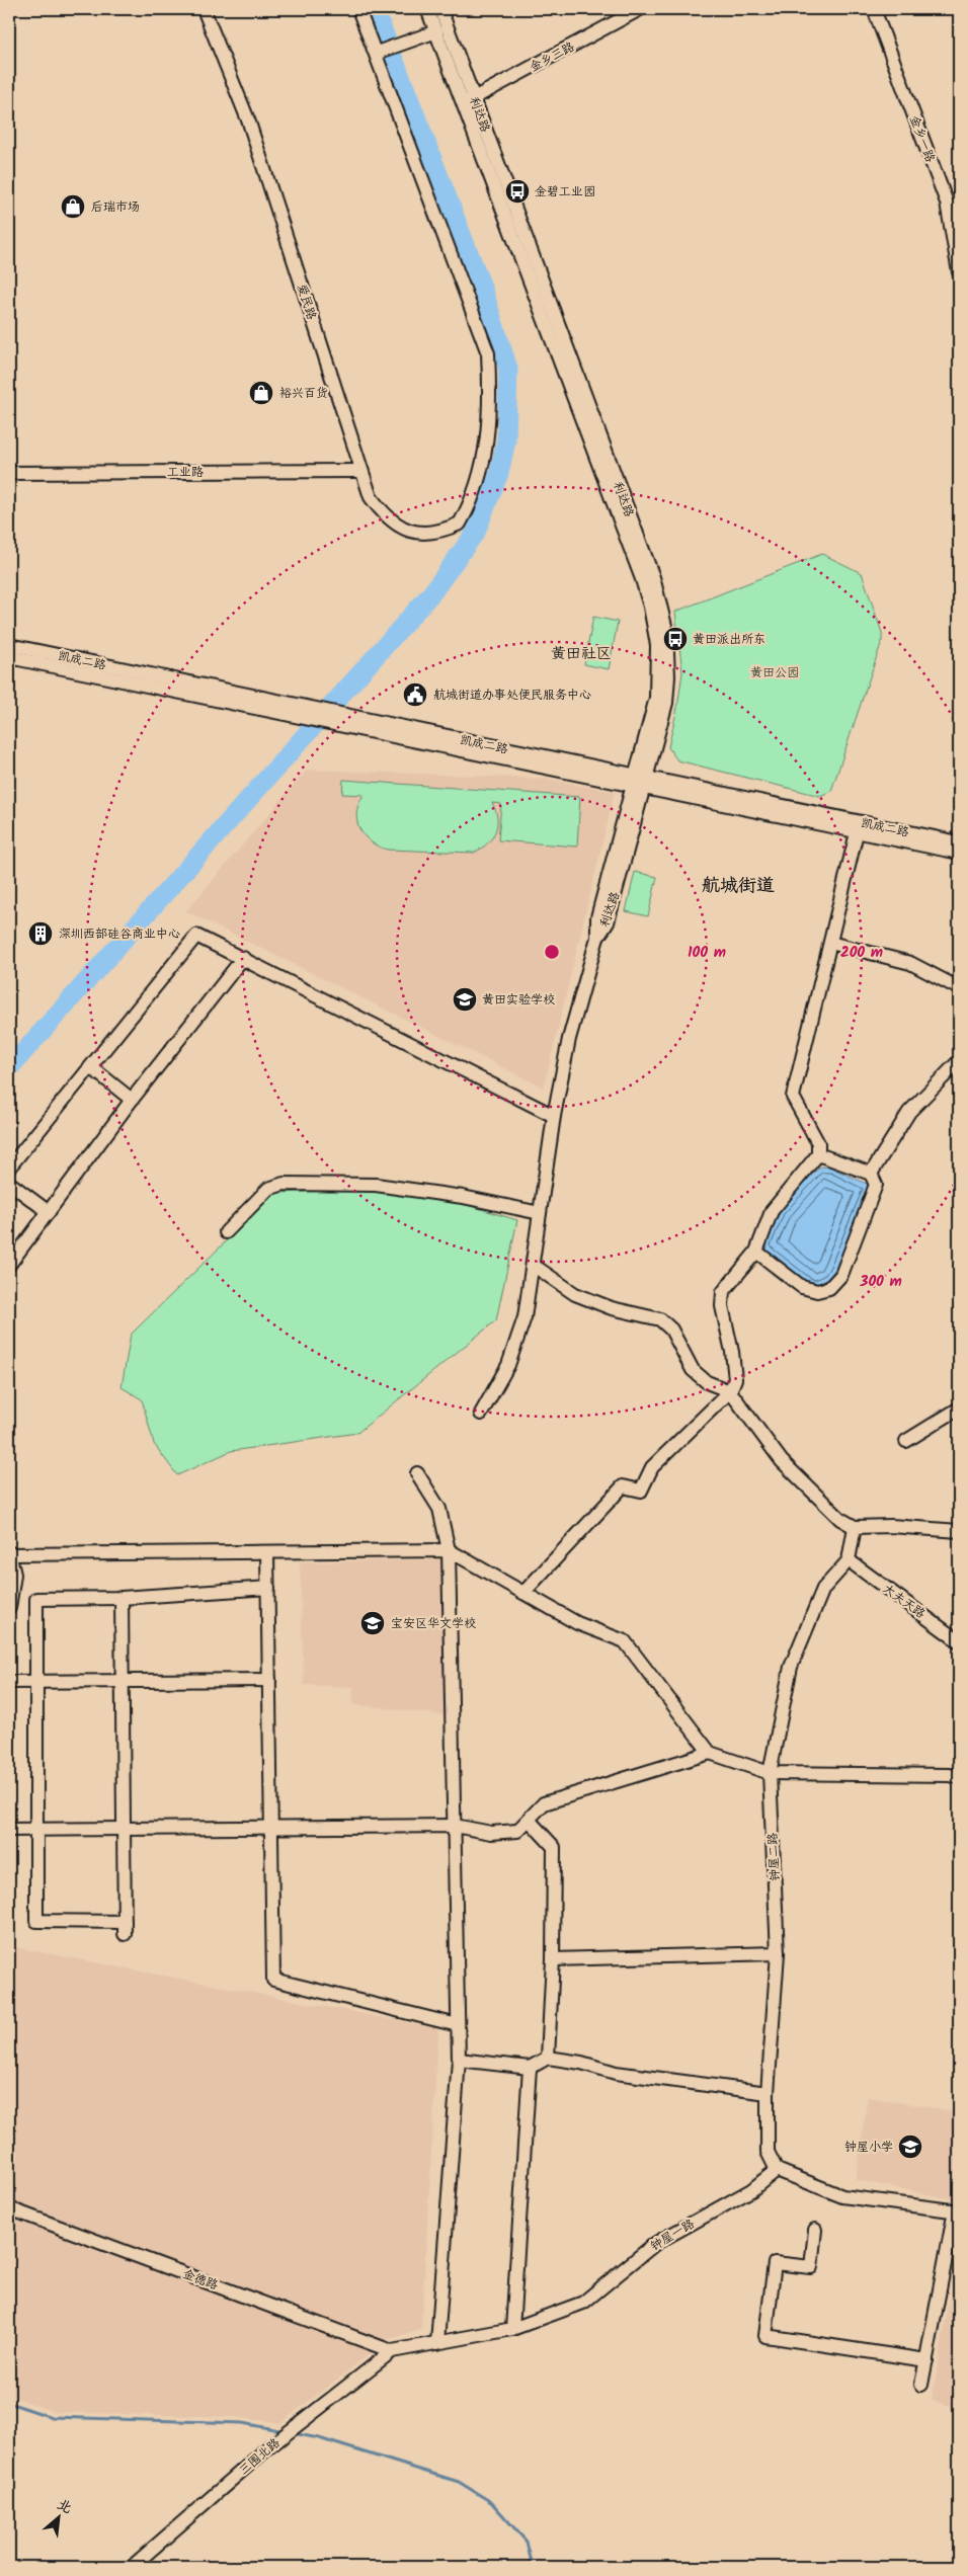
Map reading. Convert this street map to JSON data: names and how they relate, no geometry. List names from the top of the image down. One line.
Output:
{"streets":{"street":["金乡三路","利达路","金乡一路","爱民路","工业路","凯成二路","大夫天路","钟屋二路","钟屋一路","金德路","三围北路"]},"crossings":[["金乡三路","利达路"],["利达路","凯成二路"],["爱民路","工业路"],["大夫天路","钟屋二路"],["钟屋二路","钟屋一路"],["钟屋一路","金德路"],["钟屋一路","三围北路"],["金德路","三围北路"]],"districts":["黄田社区","航城街道"],"parks":["黄田公园"],"places":{"bus stop":["金碧工业园","黄田派出所东"],"shop":["后瑞市场","裕兴百货"],"public building":["航城街道办事处便民服务中心"],"building":["深圳西部硅谷商业中心"],"school or university":["黄田实验学校","宝安区华文学校","钟屋小学"]},"north":"top right","rings":["100 m","200 m","300 m"]}
